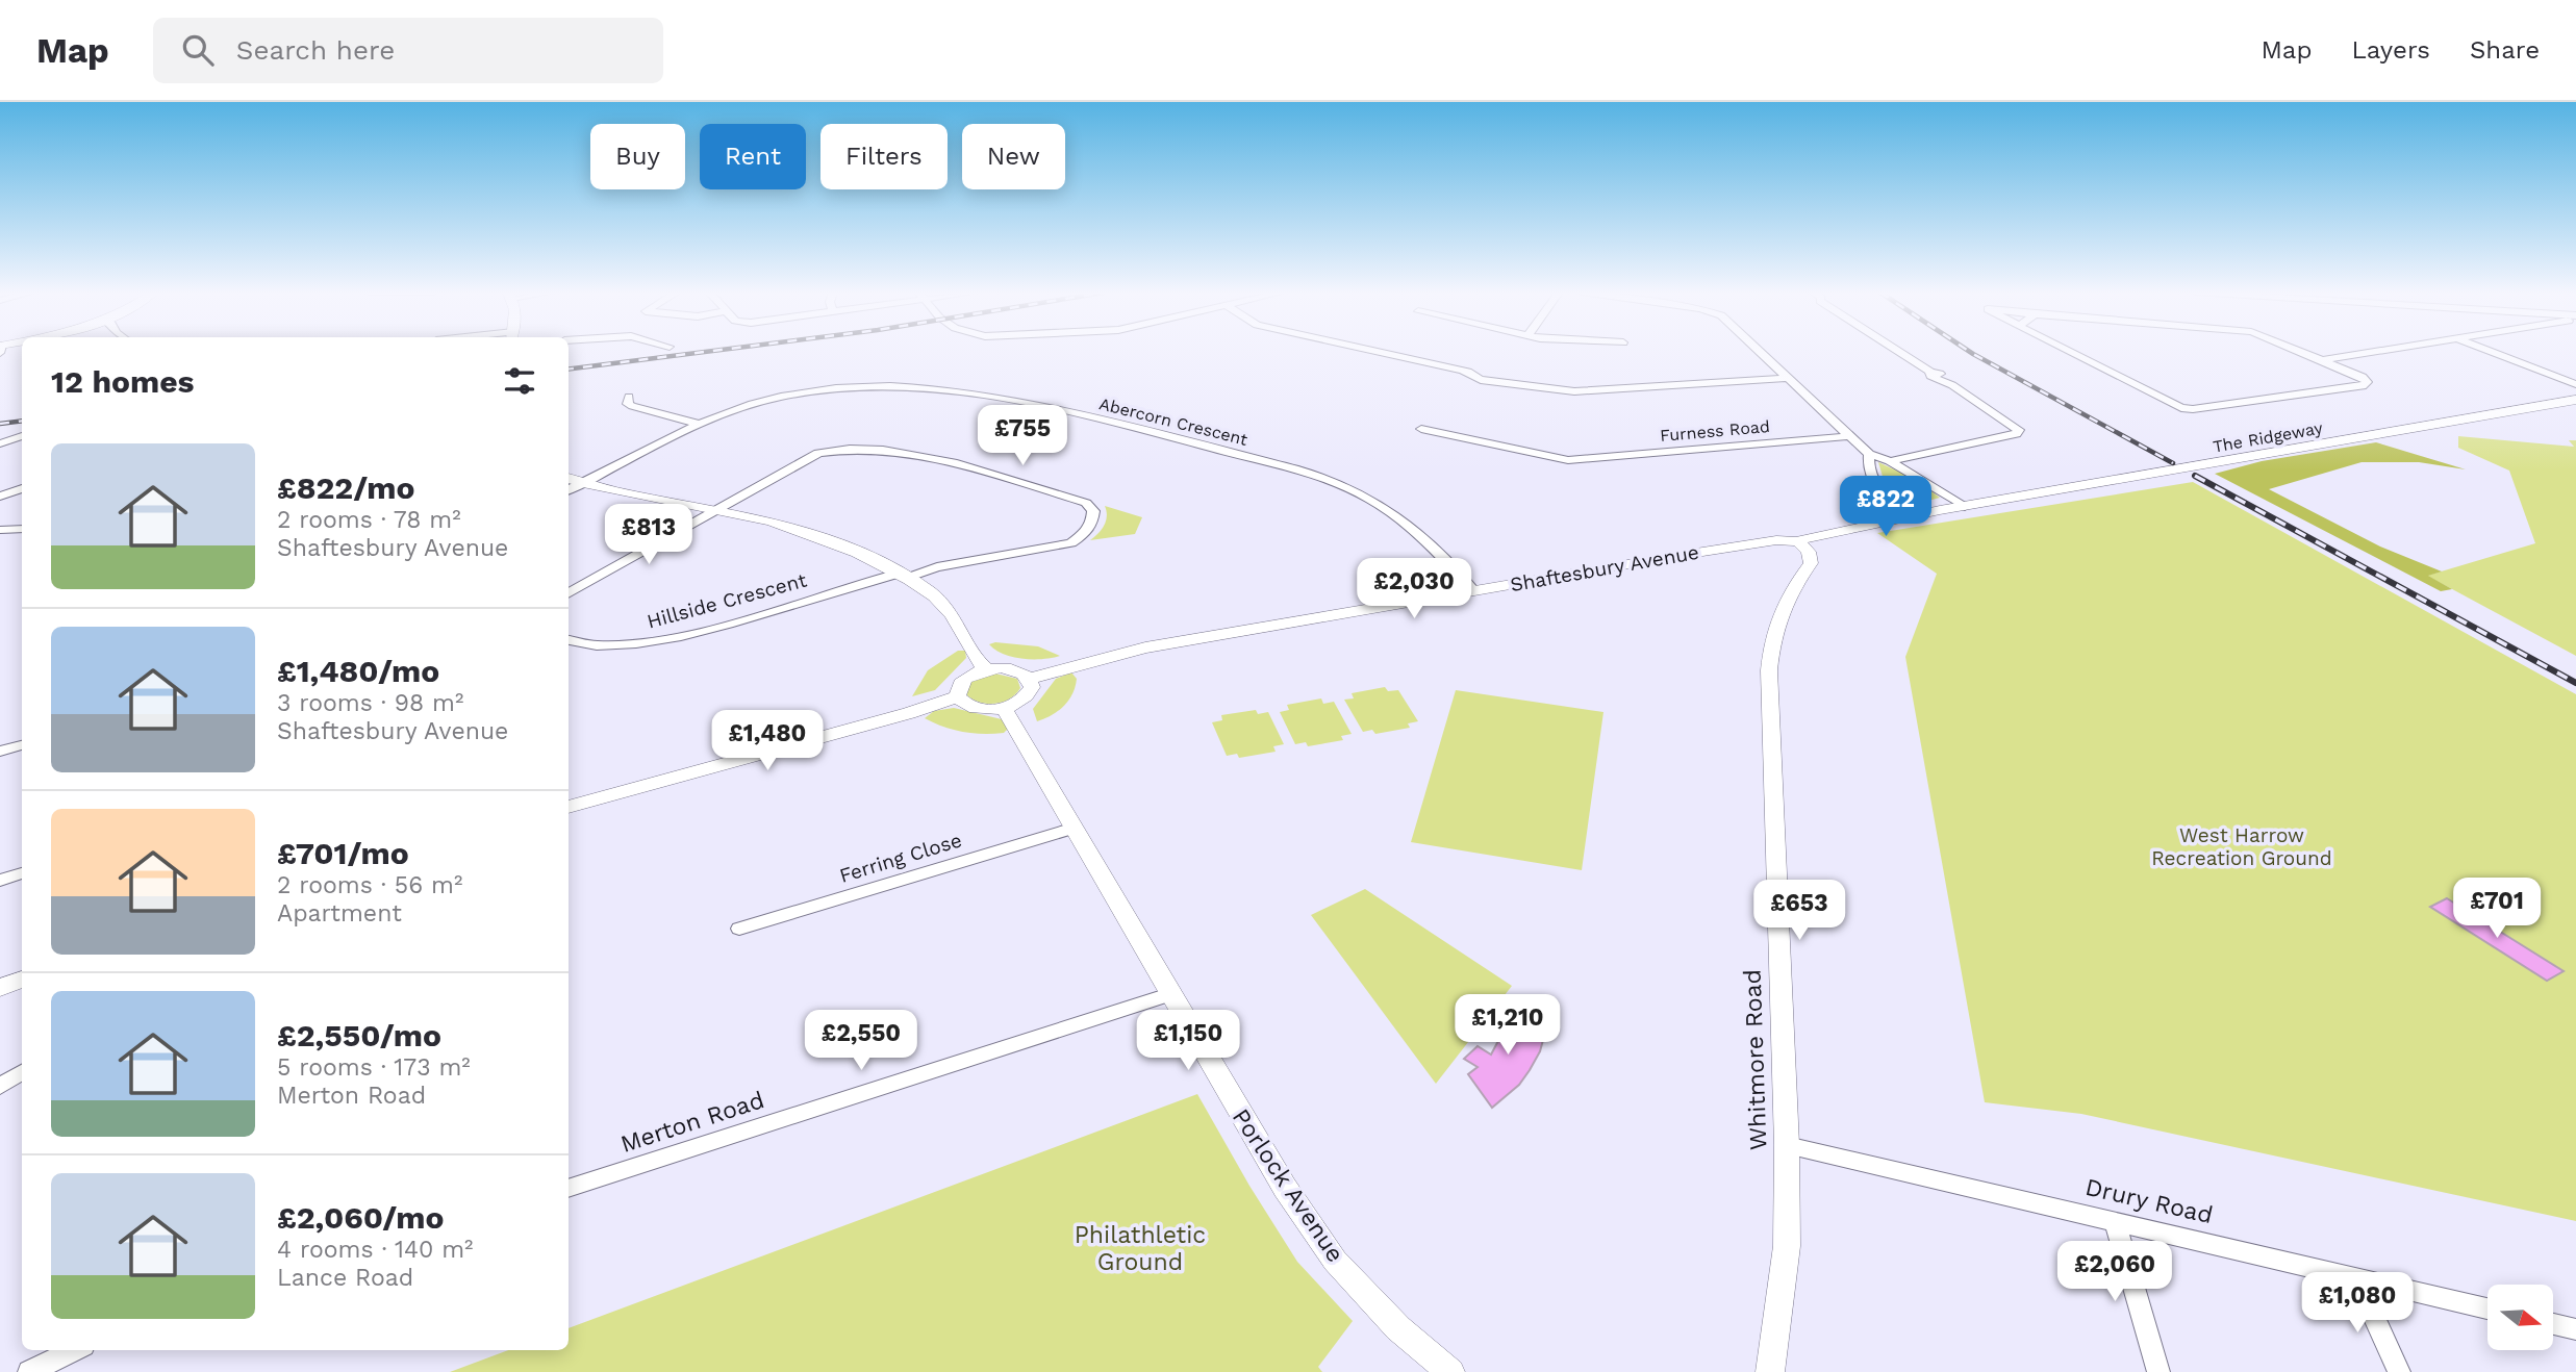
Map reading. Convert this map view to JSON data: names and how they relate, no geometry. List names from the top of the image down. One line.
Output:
{"streets":{"street":["Abercorn Crescent","Furness Road","The Ridgeway","Shaftesbury Avenue","Hillside Crescent","Ferring Close","Whitmore Road","Merton Road","Porlock Avenue","Drury Road"]},"crossings":[["Abercorn Crescent","Shaftesbury Avenue"],["The Ridgeway","Shaftesbury Avenue"],["Shaftesbury Avenue","Whitmore Road"],["Ferring Close","Porlock Avenue"],["Whitmore Road","Drury Road"],["Merton Road","Porlock Avenue"]],"parks":["West Harrow Recreation Ground","Philathletic Ground"],"north":"right","page":{"header":"Map","search":"Search here","nav":["Map","Layers","Share"],"chip":["Buy","Rent","Filters","New"],"heading":"12 homes","price":["£755","£822","£813","£2,030","£1,480","£701","£653","£1,210","£2,550","£1,150","£2,060","£1,080"],"list":[{"name":"£822/mo","note":"2 rooms · 78 m² · Shaftesbury Avenue"},{"name":"£1,480/mo","note":"3 rooms · 98 m² · Shaftesbury Avenue"},{"name":"£701/mo","note":"2 rooms · 56 m² · Apartment"},{"name":"£2,550/mo","note":"5 rooms · 173 m² · Merton Road"},{"name":"£2,060/mo","note":"4 rooms · 140 m² · Lance Road"}]}}
